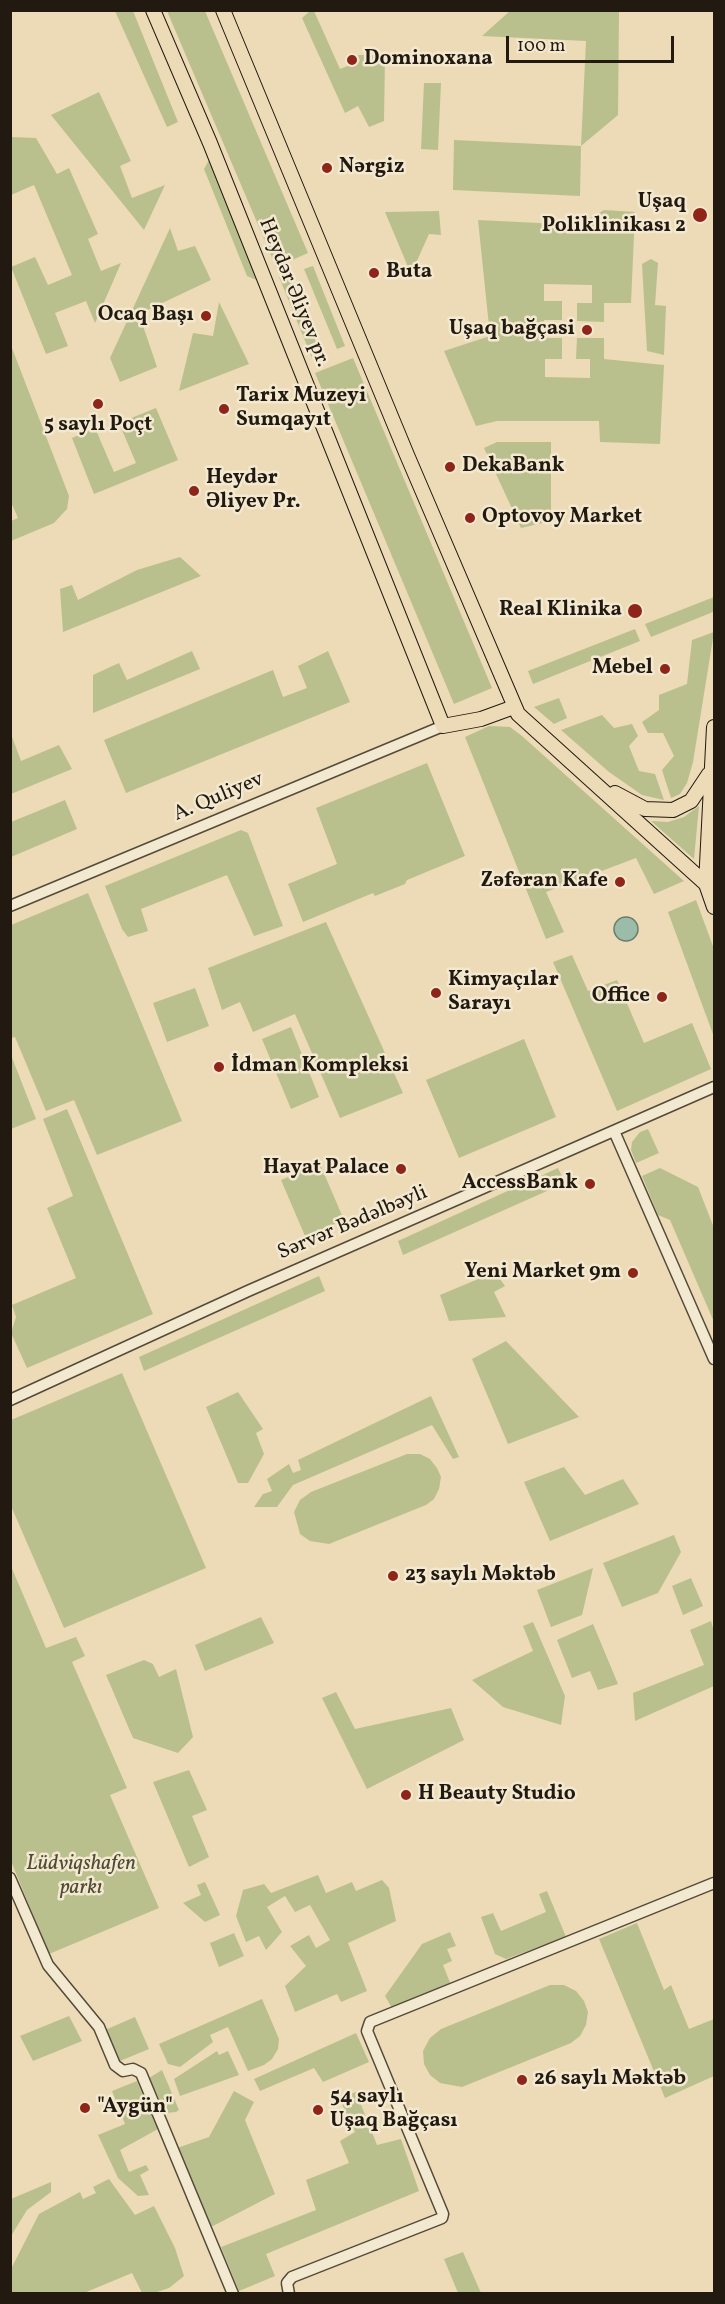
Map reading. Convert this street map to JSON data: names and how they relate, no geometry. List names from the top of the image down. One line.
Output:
{"streets":{"main road":["Heydər Əliyev pr."],"street":["A. Quliyev","Sərvər Bədəlbəyli"]},"crossings":[["Heydər Əliyev pr.","A. Quliyev"]],"parks":["Lüdviqshafen parkı"],"places":["Dominoxana","Nərgiz","Uşaq Poliklinikası 2","Buta","Ocaq Başı","Uşaq bağçasi","5 saylı Poçt","Tarix Muzeyi Sumqayıt","DekaBank","Heydər Əliyev Pr.","Optovoy Market","Real Klinika","Mebel","Zәfәran Kafe","Kimyaçılar Sarayı","Office","İdman Kompleksi","Hayat Palace","AccessBank","Yeni Market 9m","23 saylı Məktəb","H Beauty Studio","26 saylı Məktəb","\"Aygün\"","54 saylı Uşaq Bağçası"],"scale_bar":"100 m"}
